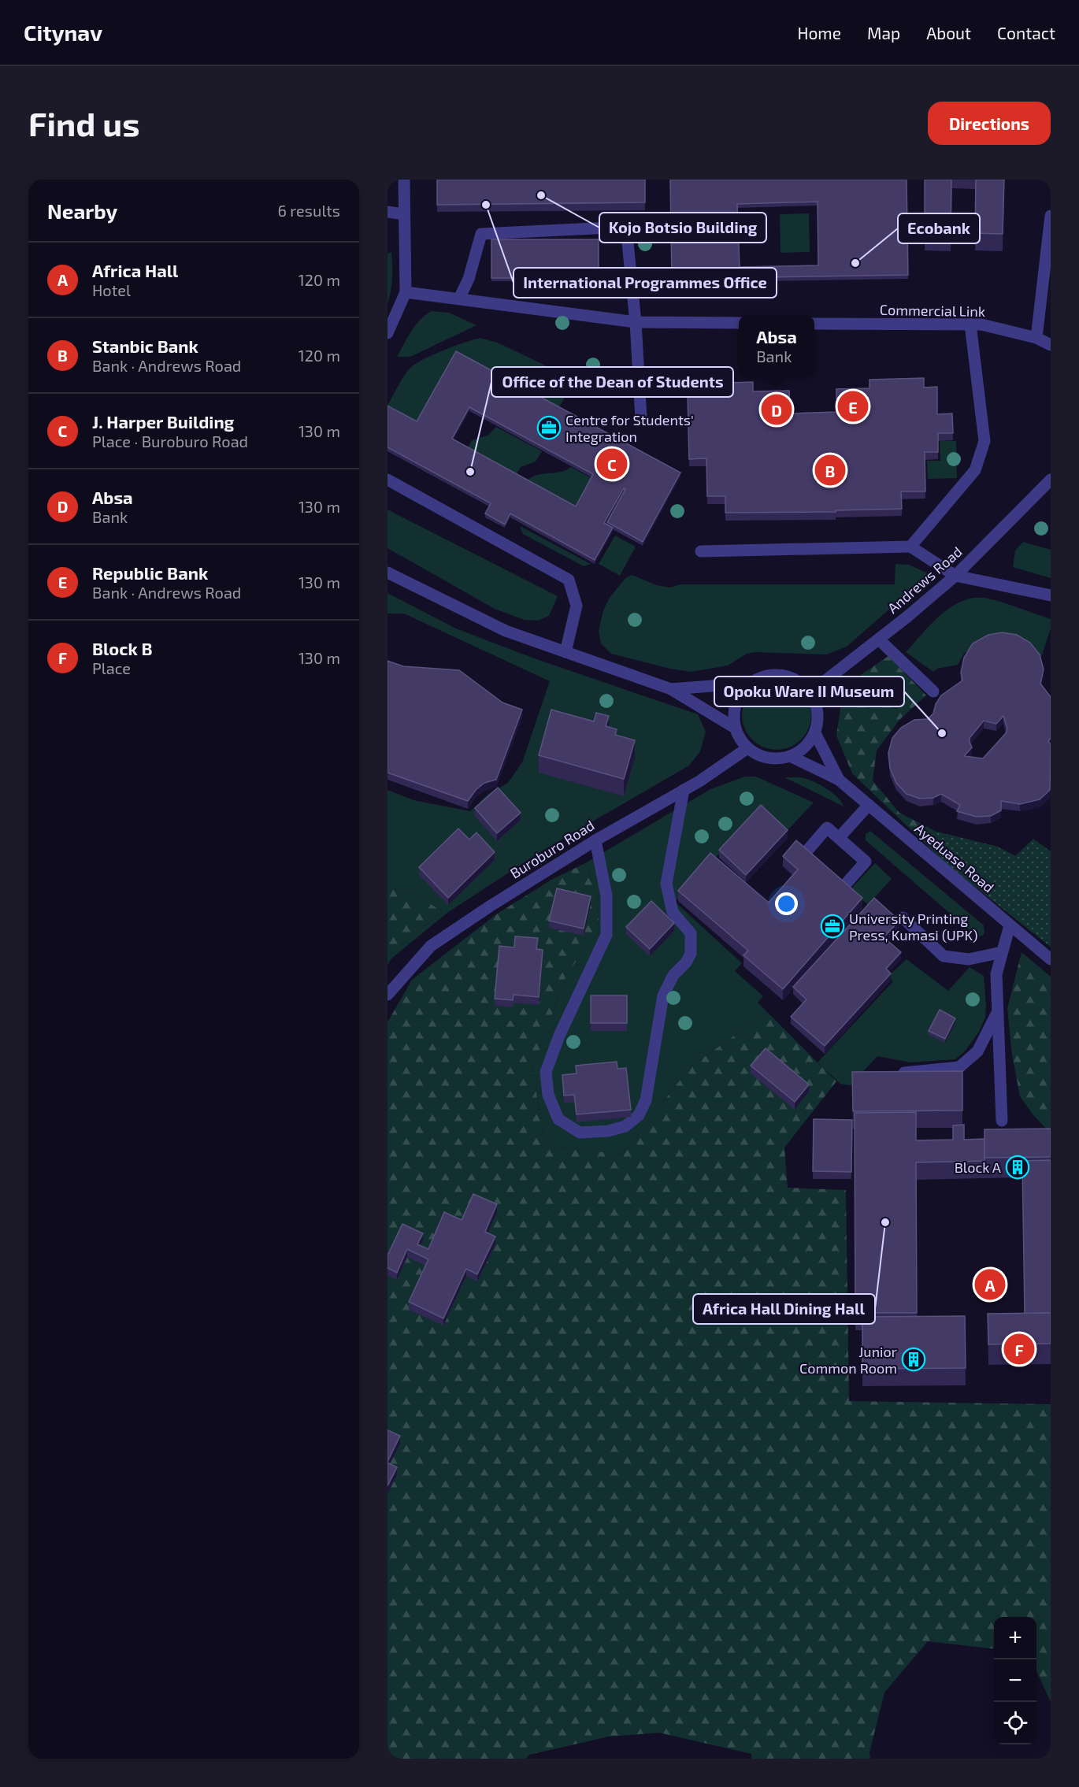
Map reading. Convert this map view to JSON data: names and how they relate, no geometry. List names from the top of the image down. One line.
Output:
{"streets":{"street":["Commercial Link","Andrews Road","Buroburo Road","Ayeduase Road"]},"crossings":[["Andrews Road","Buroburo Road"],["Andrews Road","Ayeduase Road"],["Buroburo Road","Ayeduase Road"]],"places":{"other":["Kojo Botsio Building","International Programmes Office","Ecobank","Office of the Dean of Students","Opoku Ware II Museum","Africa Hall Dining Hall"],"office":["Centre for Students' Integration","University Printing Press, Kumasi (UPK)"],"building":["Block A","Junior Common Room"]},"page":{"header":"Citynav","nav":["Home","Map","About","Contact"],"buttons":"Directions","title":"Find us","heading":["Nearby","6 results"],"list":[{"mark":"A","name":"Africa Hall","note":"Hotel","value":"120 m"},{"mark":"B","name":"Stanbic Bank","note":"Bank · Andrews Road","value":"120 m"},{"mark":"C","name":"J. Harper Building","note":"Place · Buroburo Road","value":"130 m"},{"mark":"D","name":"Absa","note":"Bank","value":"130 m"},{"mark":"E","name":"Republic Bank","note":"Bank · Andrews Road","value":"130 m"},{"mark":"F","name":"Block B","note":"Place","value":"130 m"}],"popup":["Absa","Bank"],"pins":["E","D","C","B","A","F"],"map_buttons":["+","−"]}}
